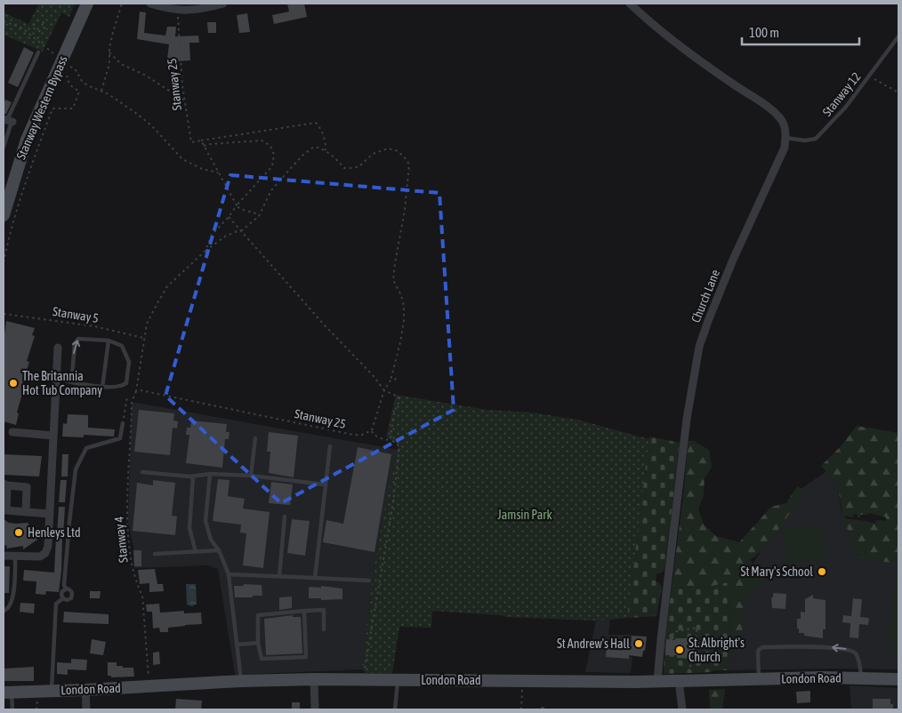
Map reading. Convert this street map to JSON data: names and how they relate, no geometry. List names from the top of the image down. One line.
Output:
{"streets":{"main road":["Stanway Western Bypass","London Road"],"street":["Church Lane"],"lane":["Stanway 12"],"path":["Stanway 25","Stanway 5","Stanway 4"]},"crossings":[["Stanway 25","Stanway 4"],["Stanway 12","Church Lane"],["Church Lane","London Road"],["Stanway 4","London Road"]],"parks":["Jamsin Park"],"places":["The Britannia Hot Tub Company","Henleys Ltd","St Mary's School","St Andrew's Hall","St. Albright's Church"],"scale_bar":"100 m"}
